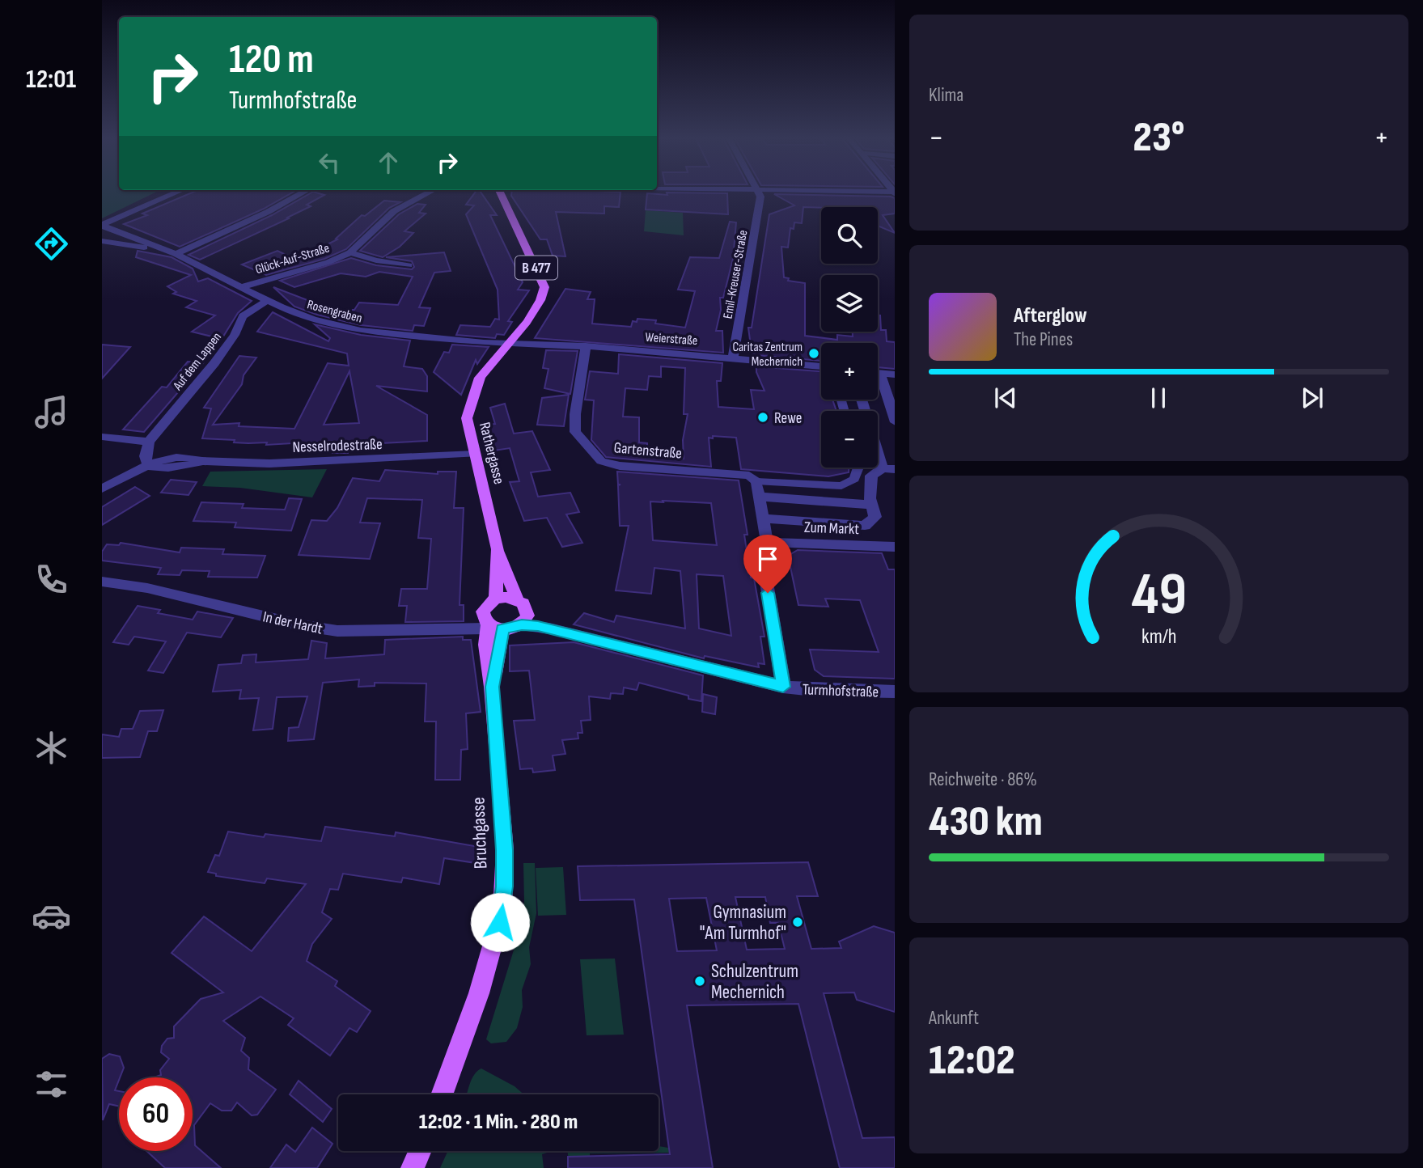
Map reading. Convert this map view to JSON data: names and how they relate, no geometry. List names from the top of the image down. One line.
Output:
{"streets":{"main road":["B 477","Rathergasse","Bruchgasse"],"street":["Glück-Auf-Straße","Emil-Kreuser-Straße","Rosengraben","Weierstraße","Auf dem Lappen","Nesselrodestraße","Gartenstraße","Zum Markt","In der Hardt","Turmhofstraße"]},"crossings":[["Glück-Auf-Straße","Rosengraben"],["B 477","Rosengraben"],["B 477","Weierstraße"],["B 477","Rathergasse"],["B 477","In der Hardt"],["B 477","Turmhofstraße"],["B 477","Bruchgasse"],["Emil-Kreuser-Straße","Weierstraße"],["Rosengraben","Weierstraße"],["Rosengraben","Auf dem Lappen"],["Rosengraben","Rathergasse"],["Weierstraße","Gartenstraße"],["Weierstraße","Rathergasse"],["Nesselrodestraße","Rathergasse"],["Rathergasse","In der Hardt"],["Rathergasse","Turmhofstraße"],["Rathergasse","Bruchgasse"],["In der Hardt","Turmhofstraße"],["In der Hardt","Bruchgasse"],["Turmhofstraße","Bruchgasse"]],"places":["Caritas Zentrum Mechernich","Rewe","Gymnasium \"Am Turmhof\"","Schulzentrum Mechernich"],"page":{"tabs":"12:01","tile":["Klima",["Reichweite · 86%","430 km"],["Ankunft","12:02"]],"turn":["120 m","Turmhofstraße"],"heat":["−","23°","+"],"map_buttons":["+","−"],"song":["Afterglow","The Pines"],"limit":"60","trip":"12:02 · 1 Min. · 280 m","gauge":["49","km/h"]}}
